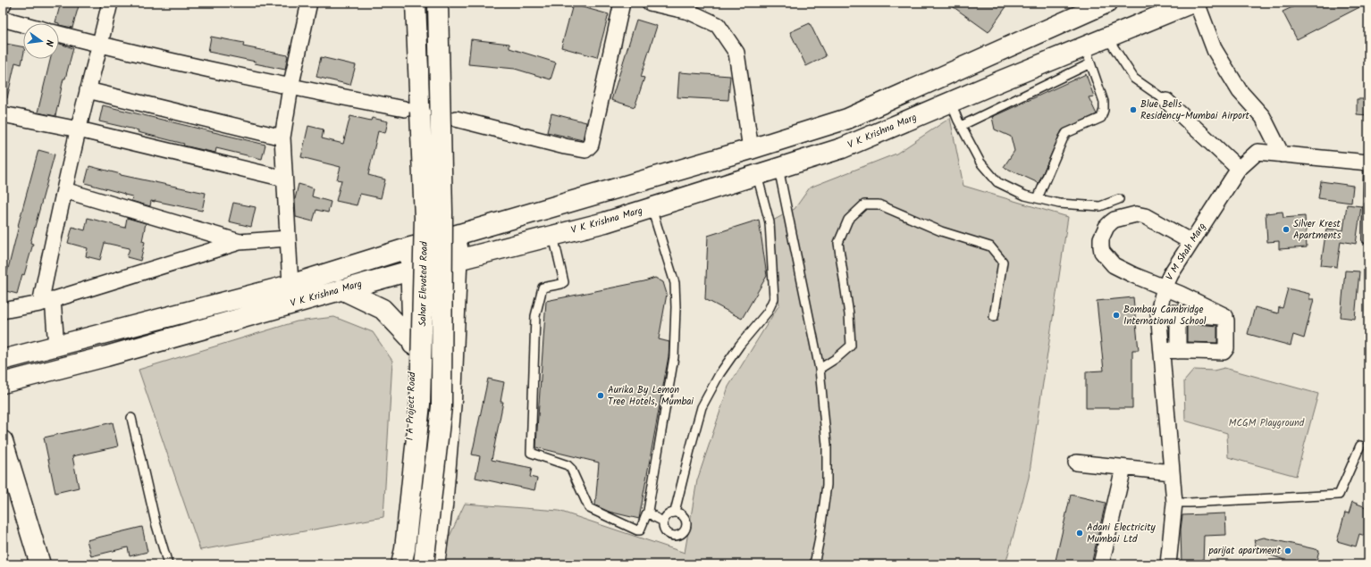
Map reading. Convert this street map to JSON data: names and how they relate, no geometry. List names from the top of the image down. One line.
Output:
{"streets":{"main road":["V K Krishna Marg","Sahar Elevated Road","I A Project Road"],"street":["V M Shah Marg"]},"crossings":[["V K Krishna Marg","I A Project Road"]],"parks":["MCGM Playground"],"places":["Blue Bells Residency-Mumbai Airport","Silver Krest Apartments","Bombay Cambridge International School","Aurika By Lemon Tree Hotels, Mumbai","Adani Electricity Mumbai Ltd","parijat apartment"],"north":"right"}
